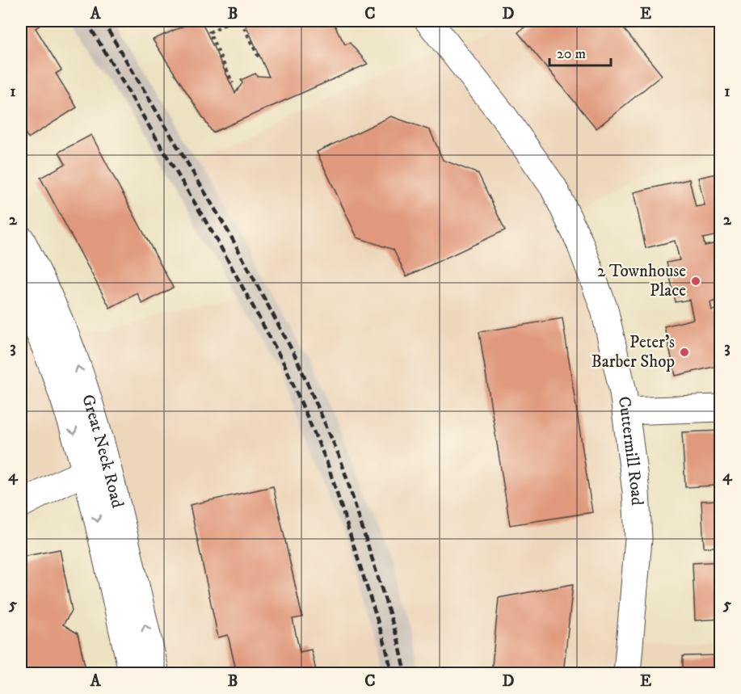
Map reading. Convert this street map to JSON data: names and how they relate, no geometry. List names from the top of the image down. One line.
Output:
{"streets":{"main road":["Cuttermill Road","Great Neck Road"]},"places":["2 Townhouse Place","Peter's Barber Shop"],"scale_bar":"20 m","grid":{"columns":["A","B","C","D","E"],"rows":["1","2","3","4","5"]}}
